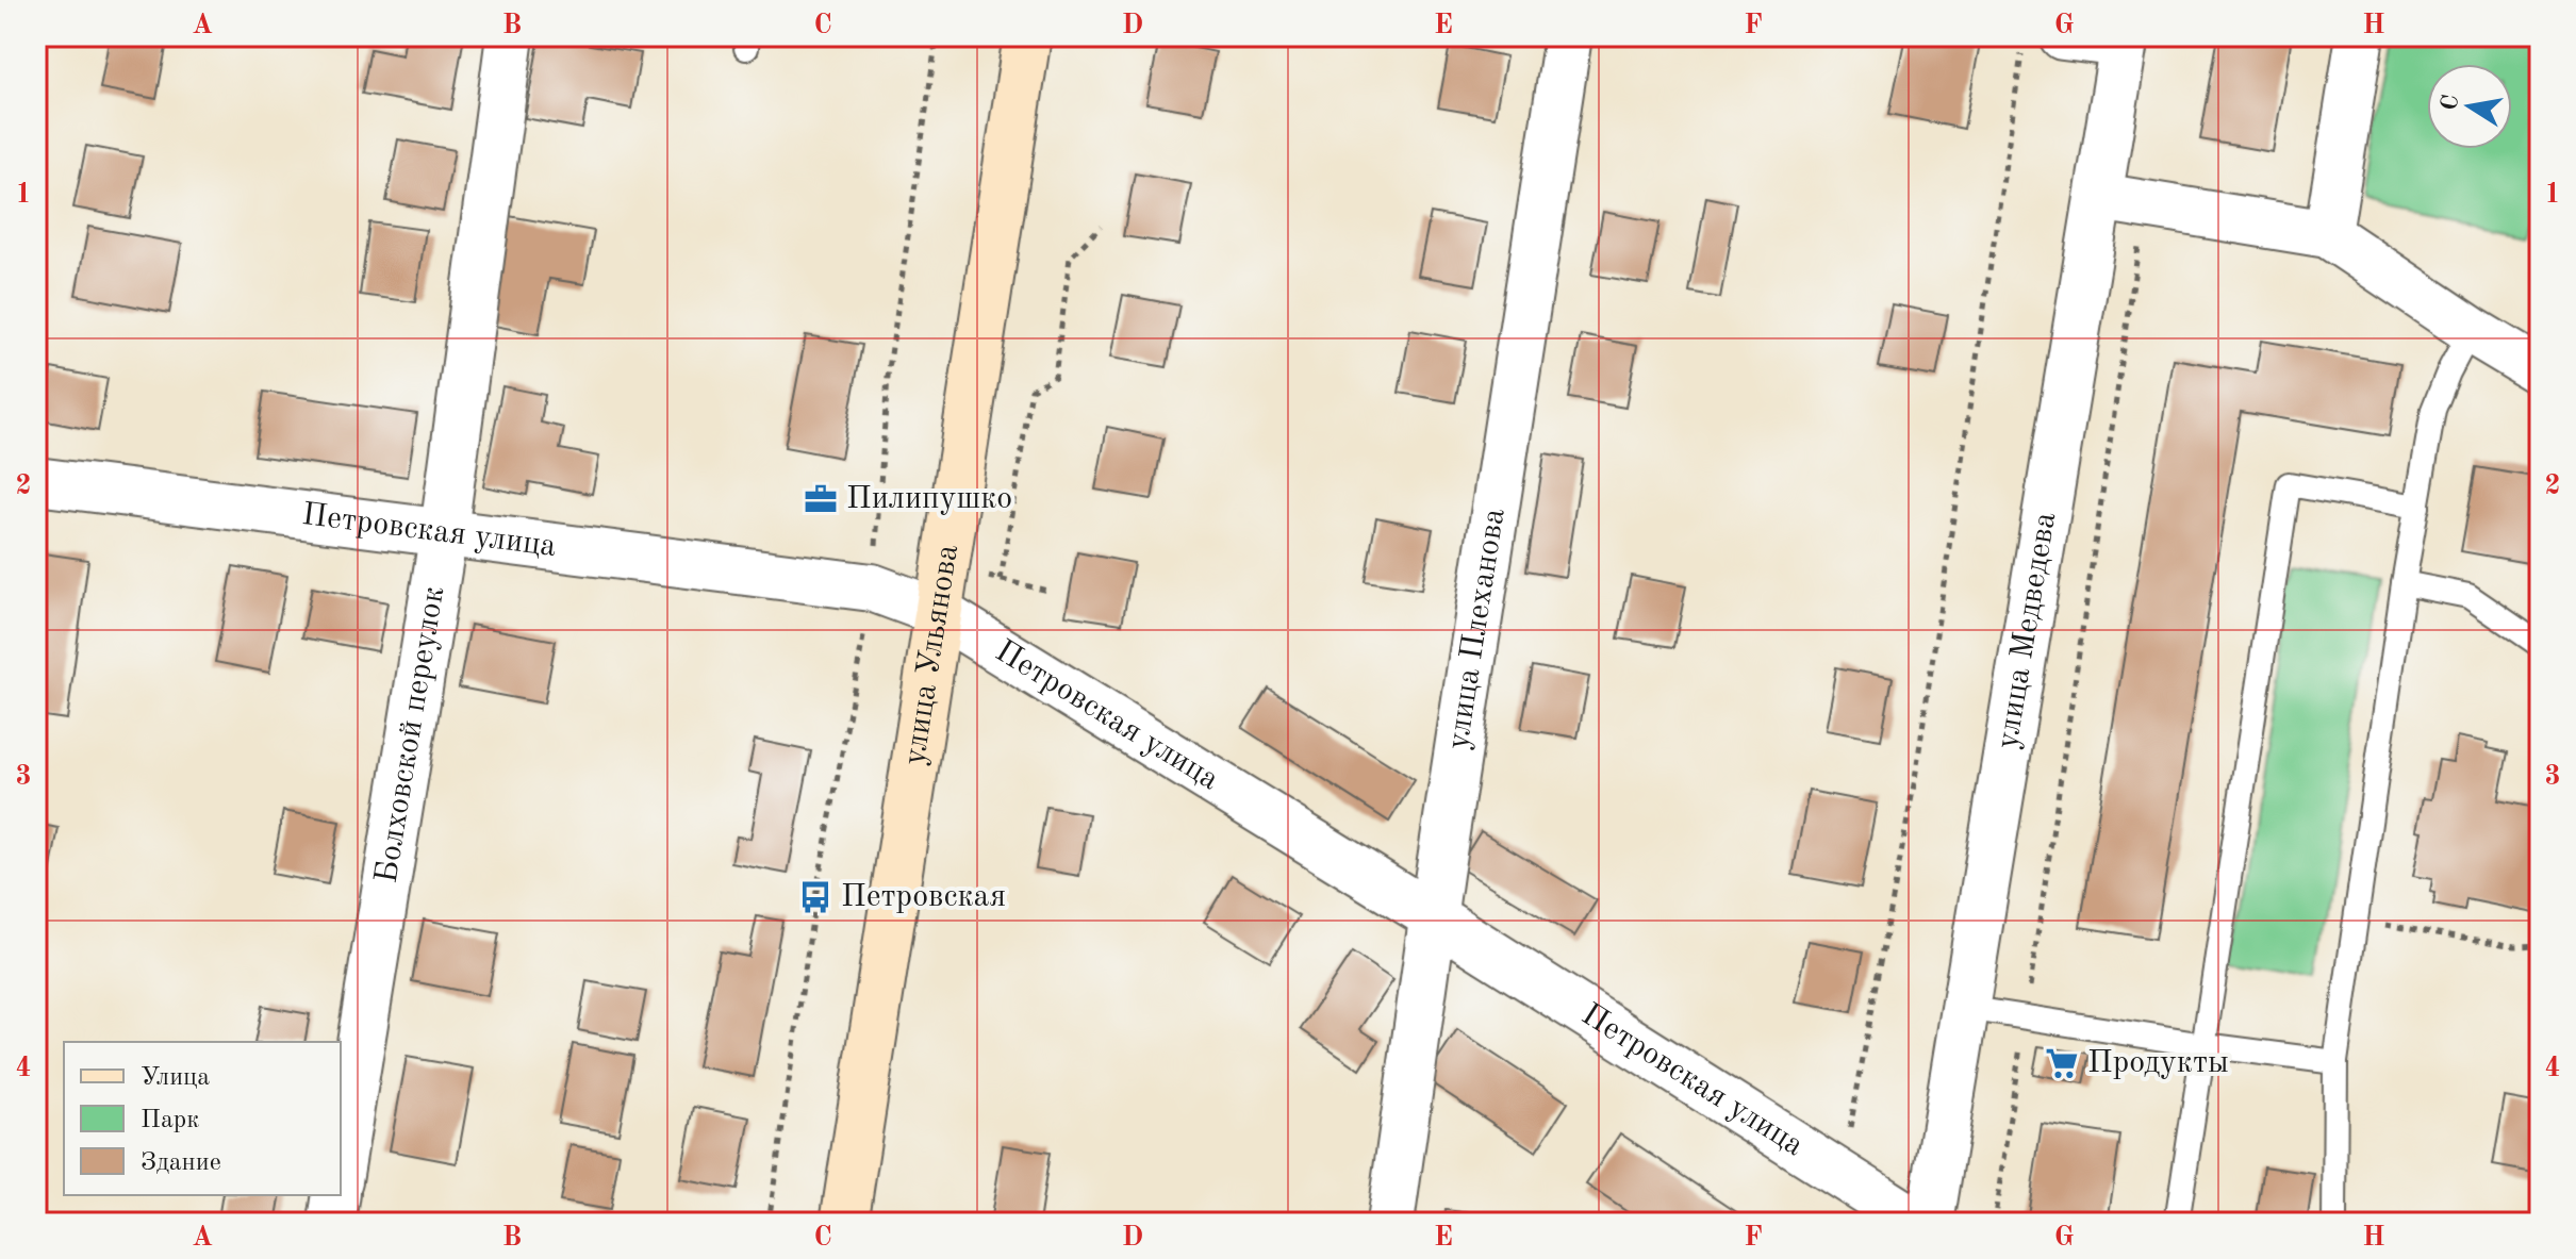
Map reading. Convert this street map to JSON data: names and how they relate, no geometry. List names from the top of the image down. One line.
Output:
{"streets":{"main road":["улица Ульянова"],"street":["Петровская улица","улица Плеханова","улица Медведева","Болховской переулок"]},"crossings":[["Петровская улица","улица Плеханова"],["Петровская улица","улица Ульянова"],["Петровская улица","Болховской переулок"]],"places":{"office":["Пилипушко"],"bus stop":["Петровская"],"supermarket":["Продукты"]},"legend":["Улица","Парк","Здание"],"north":"left","grid":{"columns":["A","B","C","D","E","F","G","H"],"rows":["1","2","3","4"]}}
